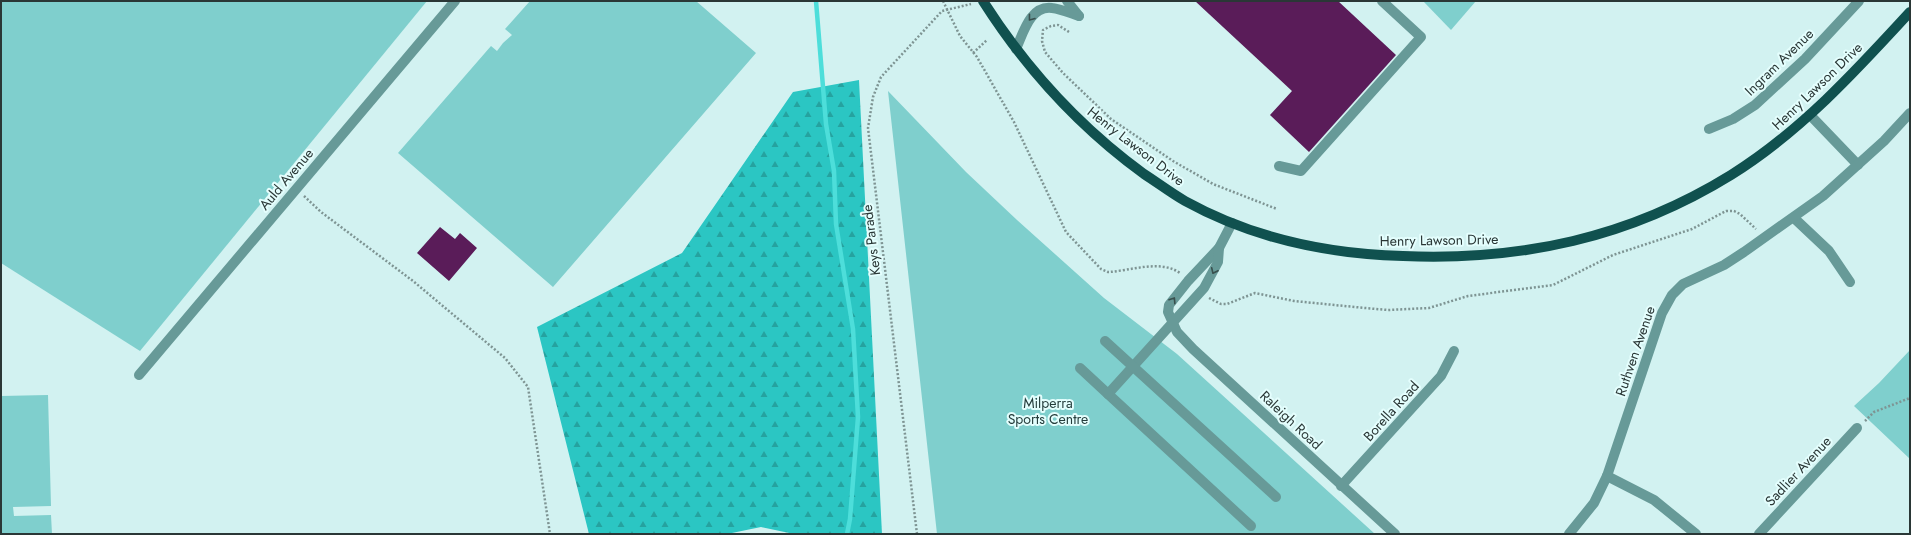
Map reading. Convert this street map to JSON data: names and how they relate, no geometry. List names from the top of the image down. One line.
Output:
{"streets":{"main road":["Henry Lawson Drive"],"street":["Ingram Avenue","Auld Avenue","Ruthven Avenue","Borella Road","Raleigh Road","Sadlier Avenue"],"path":["Keys Parade"]},"crossings":[["Henry Lawson Drive","Raleigh Road"],["Borella Road","Raleigh Road"]],"parks":["Milperra Sports Centre"]}
